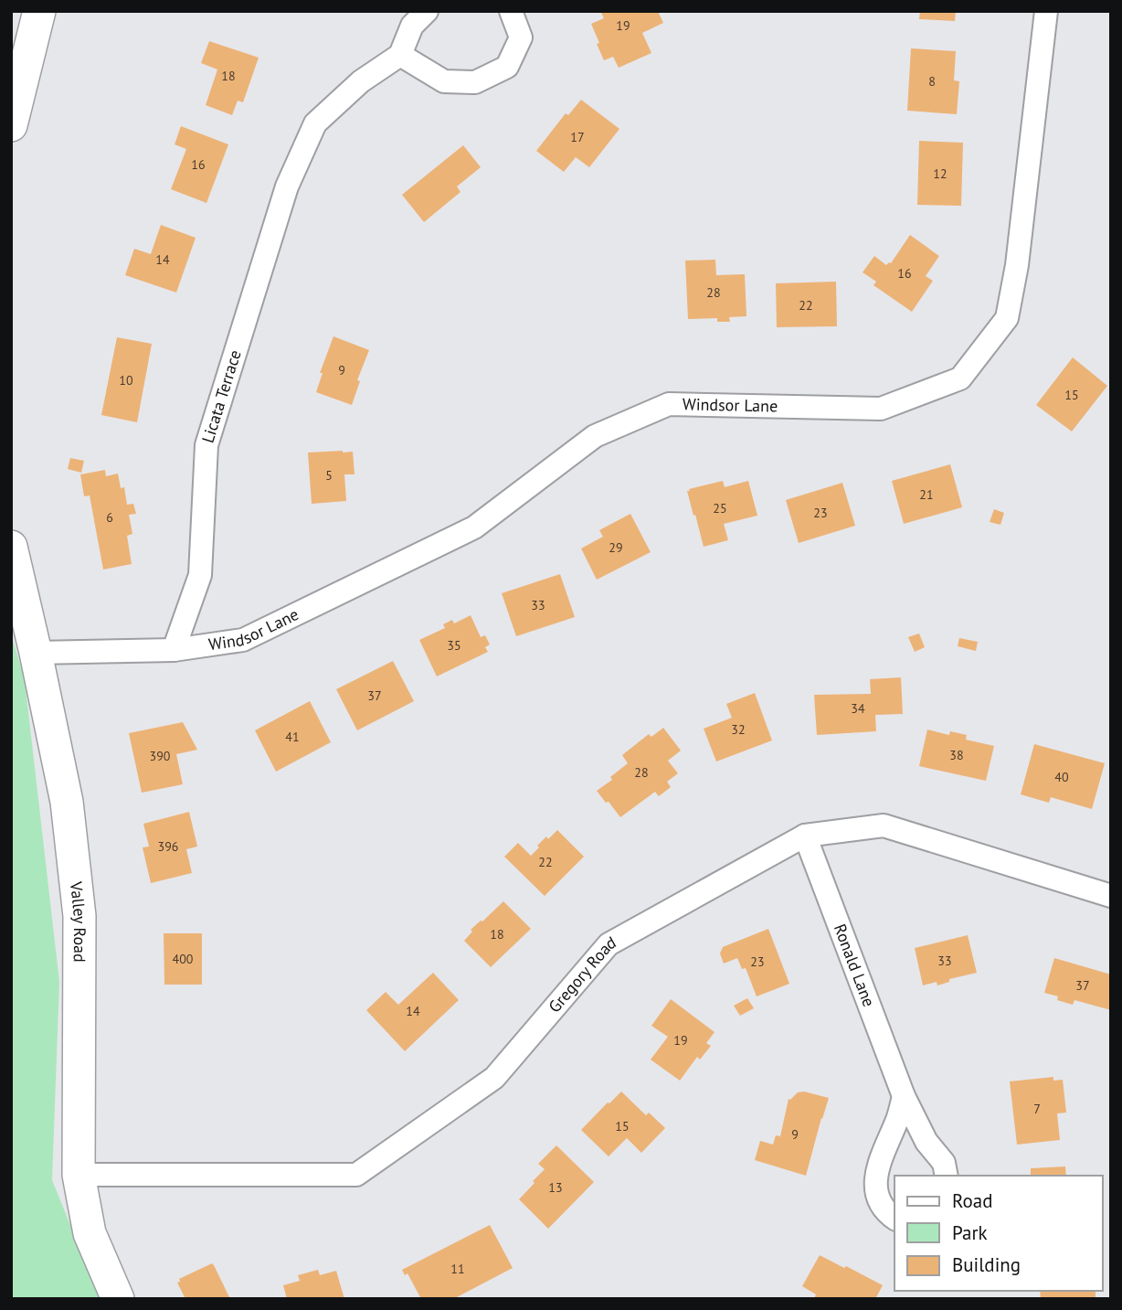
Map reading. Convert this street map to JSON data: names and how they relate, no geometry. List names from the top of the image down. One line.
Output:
{"streets":{"street":["Licata Terrace","Windsor Lane","Valley Road","Ronald Lane","Gregory Road"]},"crossings":[["Licata Terrace","Windsor Lane"],["Valley Road","Gregory Road"],["Ronald Lane","Gregory Road"]],"house_numbers":["19","18","8","17","16","12","14","16","28","22","9","10","15","5","21","25","23","6","29","33","35","37","34","32","41","38","390","28","40","396","22","18","400","33","23","37","14","19","7","15","9","13","11"],"legend":["Road","Park","Building"]}
